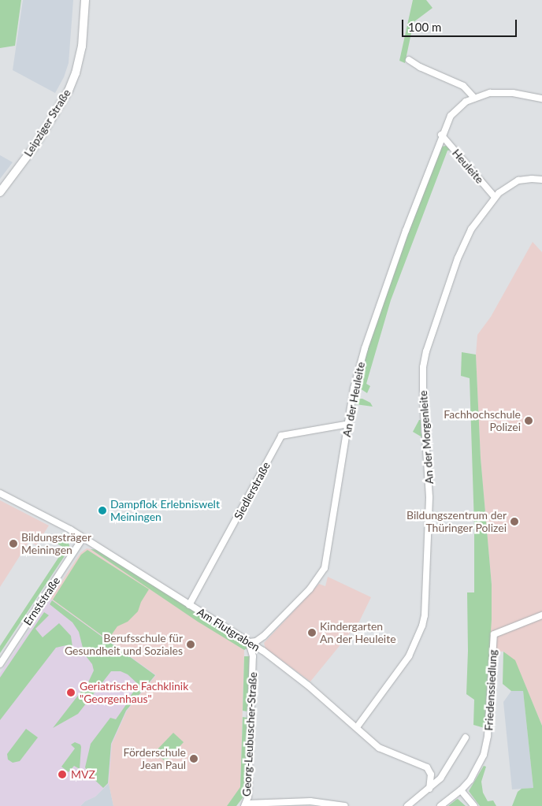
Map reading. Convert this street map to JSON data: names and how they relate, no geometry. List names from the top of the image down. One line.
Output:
{"streets":{"main road":["Leipziger Straße"],"street":["Heuleite","An der Heuleite","An der Morgenleite","Siedlerstraße","Ernststraße","Am Flutgraben","Friedenssiedlung","Georg-Leubuscher-Straße"]},"crossings":[["Heuleite","An der Heuleite"],["Heuleite","An der Morgenleite"],["An der Heuleite","Siedlerstraße"],["An der Heuleite","Am Flutgraben"],["An der Heuleite","Georg-Leubuscher-Straße"],["An der Morgenleite","Am Flutgraben"],["Siedlerstraße","Am Flutgraben"],["Ernststraße","Am Flutgraben"],["Am Flutgraben","Georg-Leubuscher-Straße"]],"places":["Fachhochschule Polizei","Dampflok Erlebniswelt Meiningen","Bildungszentrum der Thüringer Polizei","Bildungsträger Meiningen","Kindergarten An der Heuleite","Berufsschule für Gesundheit und Soziales","Geriatrische Fachklinik \"Georgenhaus\"","Förderschule Jean Paul","MVZ"],"scale_bar":"100 m"}
